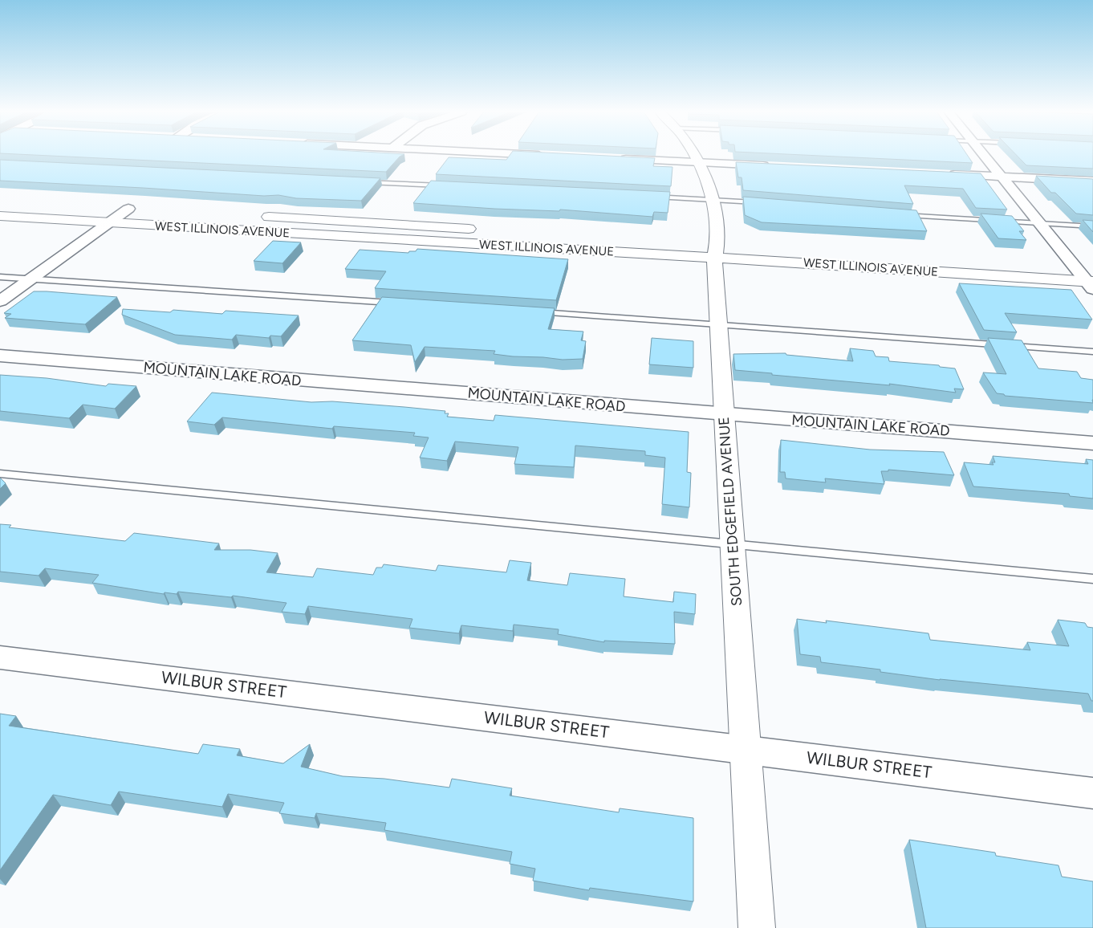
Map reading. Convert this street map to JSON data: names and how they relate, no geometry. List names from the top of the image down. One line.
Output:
{"streets":{"main road":["WEST ILLINOIS AVENUE","SOUTH EDGEFIELD AVENUE"],"street":["MOUNTAIN LAKE ROAD","WILBUR STREET"]},"crossings":[["WEST ILLINOIS AVENUE","SOUTH EDGEFIELD AVENUE"],["MOUNTAIN LAKE ROAD","SOUTH EDGEFIELD AVENUE"],["SOUTH EDGEFIELD AVENUE","WILBUR STREET"]]}
